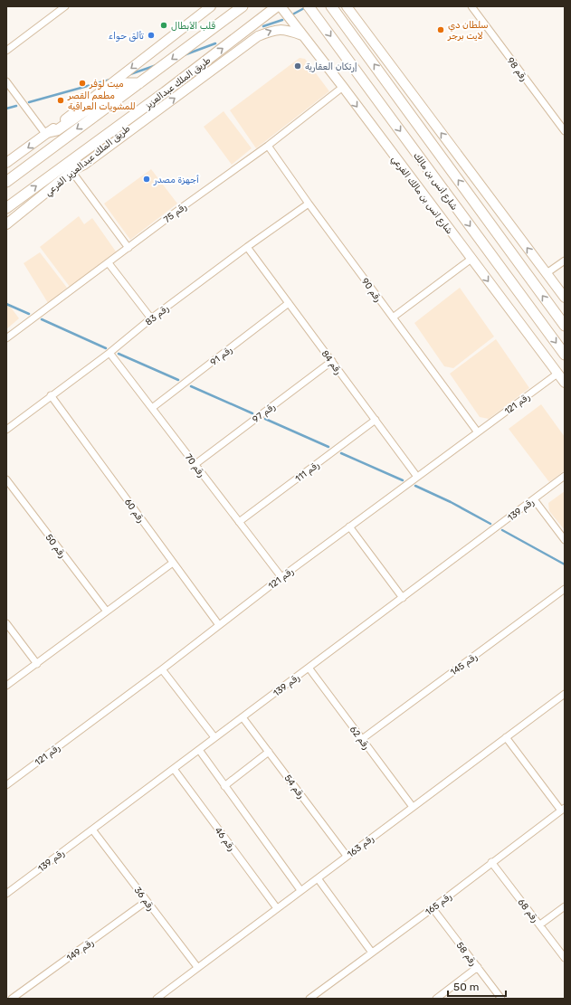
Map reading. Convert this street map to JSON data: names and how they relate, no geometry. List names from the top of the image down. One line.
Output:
{"streets":{"main road":["طريق الملك عبدالعزيز","شارع أنس بن مالك"],"street":["رقم 98","طريق الملك عبدالعزيز الفرعي","شارع انس بن مالك الفرعي","رقم 75","رقم 90","رقم 83","رقم 91","رقم 84","رقم 121","رقم 97","رقم 70","رقم 111","رقم 139","رقم 60","رقم 50","رقم 145","رقم 62","رقم 54","رقم 46","رقم 163","رقم 36","رقم 165","رقم 68","رقم 149","رقم 58"]},"crossings":[["طريق الملك عبدالعزيز","طريق الملك عبدالعزيز الفرعي"],["شارع انس بن مالك الفرعي","رقم 75"],["شارع انس بن مالك الفرعي","رقم 121"],["رقم 75","رقم 90"],["رقم 90","رقم 83"],["رقم 90","رقم 121"],["رقم 83","رقم 84"],["رقم 83","رقم 70"],["رقم 83","رقم 60"],["رقم 91","رقم 84"],["رقم 91","رقم 70"],["رقم 84","رقم 121"],["رقم 84","رقم 97"],["رقم 84","رقم 111"],["رقم 121","رقم 70"],["رقم 121","رقم 60"],["رقم 97","رقم 70"],["رقم 70","رقم 111"],["رقم 139","رقم 62"],["رقم 139","رقم 54"],["رقم 139","رقم 46"],["رقم 139","رقم 36"],["رقم 145","رقم 62"],["رقم 62","رقم 163"],["رقم 54","رقم 163"],["رقم 46","رقم 163"],["رقم 163","رقم 36"],["رقم 36","رقم 149"],["رقم 165","رقم 68"],["رقم 165","رقم 58"]],"places":["قلب الأبطال","سلطان دي لايت برجر","تألق حواء","إرتكان العقارية","ميت لوفر","مطعم القصر للمشويات العراقية","أجهزة مصدر"],"scale_bar":"50 m"}
